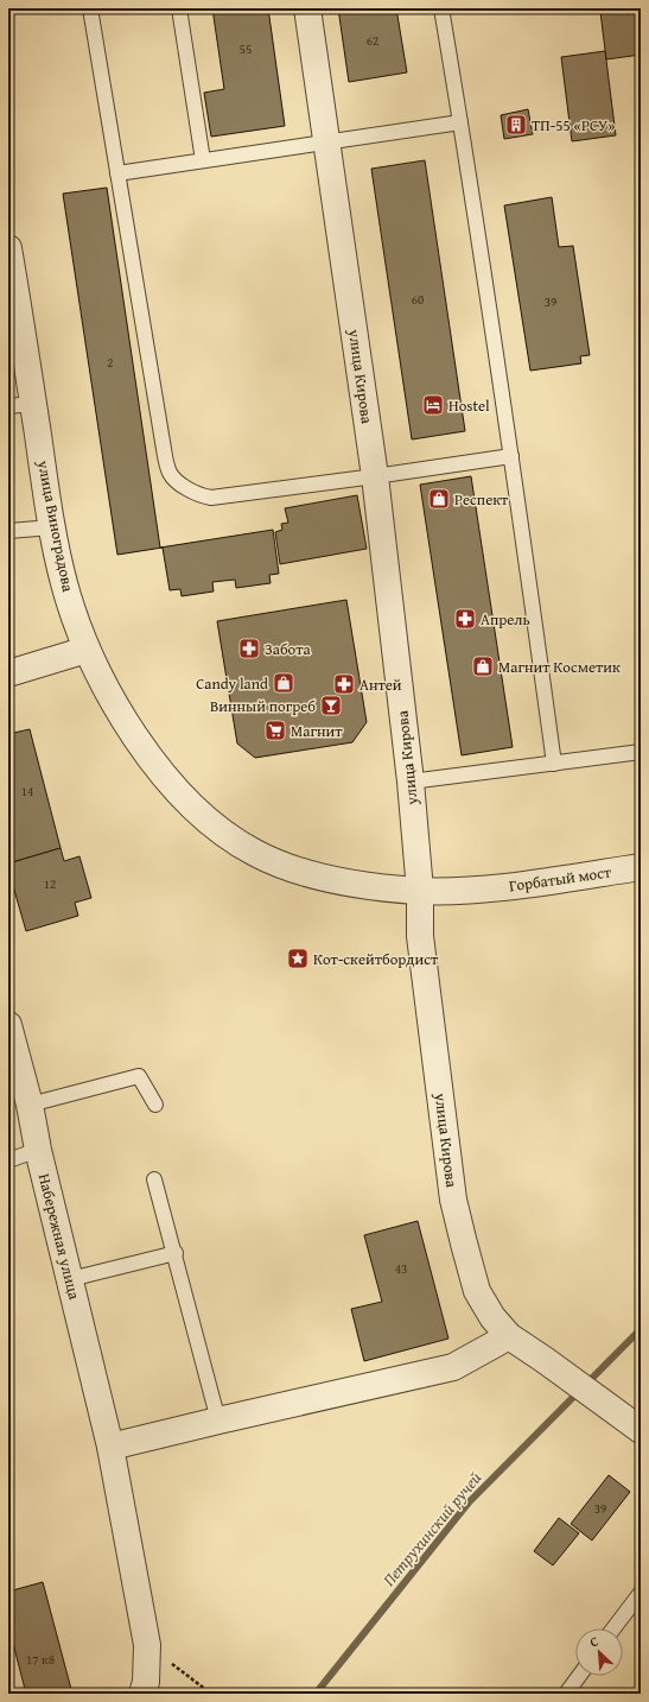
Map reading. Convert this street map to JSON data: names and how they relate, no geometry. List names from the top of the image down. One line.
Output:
{"streets":{"street":["улица Кирова","улица Виноградова","Горбатый мост","Набережная улица"]},"crossings":[["улица Кирова","улица Виноградова"],["улица Кирова","Горбатый мост"],["улица Виноградова","Горбатый мост"]],"water":["Петрухинский ручей"],"places":{"building":["ТП-55 «РСУ»"],"hotel":["Hostel"],"shop":["Респект","Магнит Косметик","Candy land"],"pharmacy":["Апрель","Забота","Антей"],"bar":["Винный погреб"],"supermarket":["Магнит"],"place":["Кот-скейтбордист"]},"house_numbers":["62","55","60","39","2","14","12","43","39","17 к8"],"north":"top left"}
